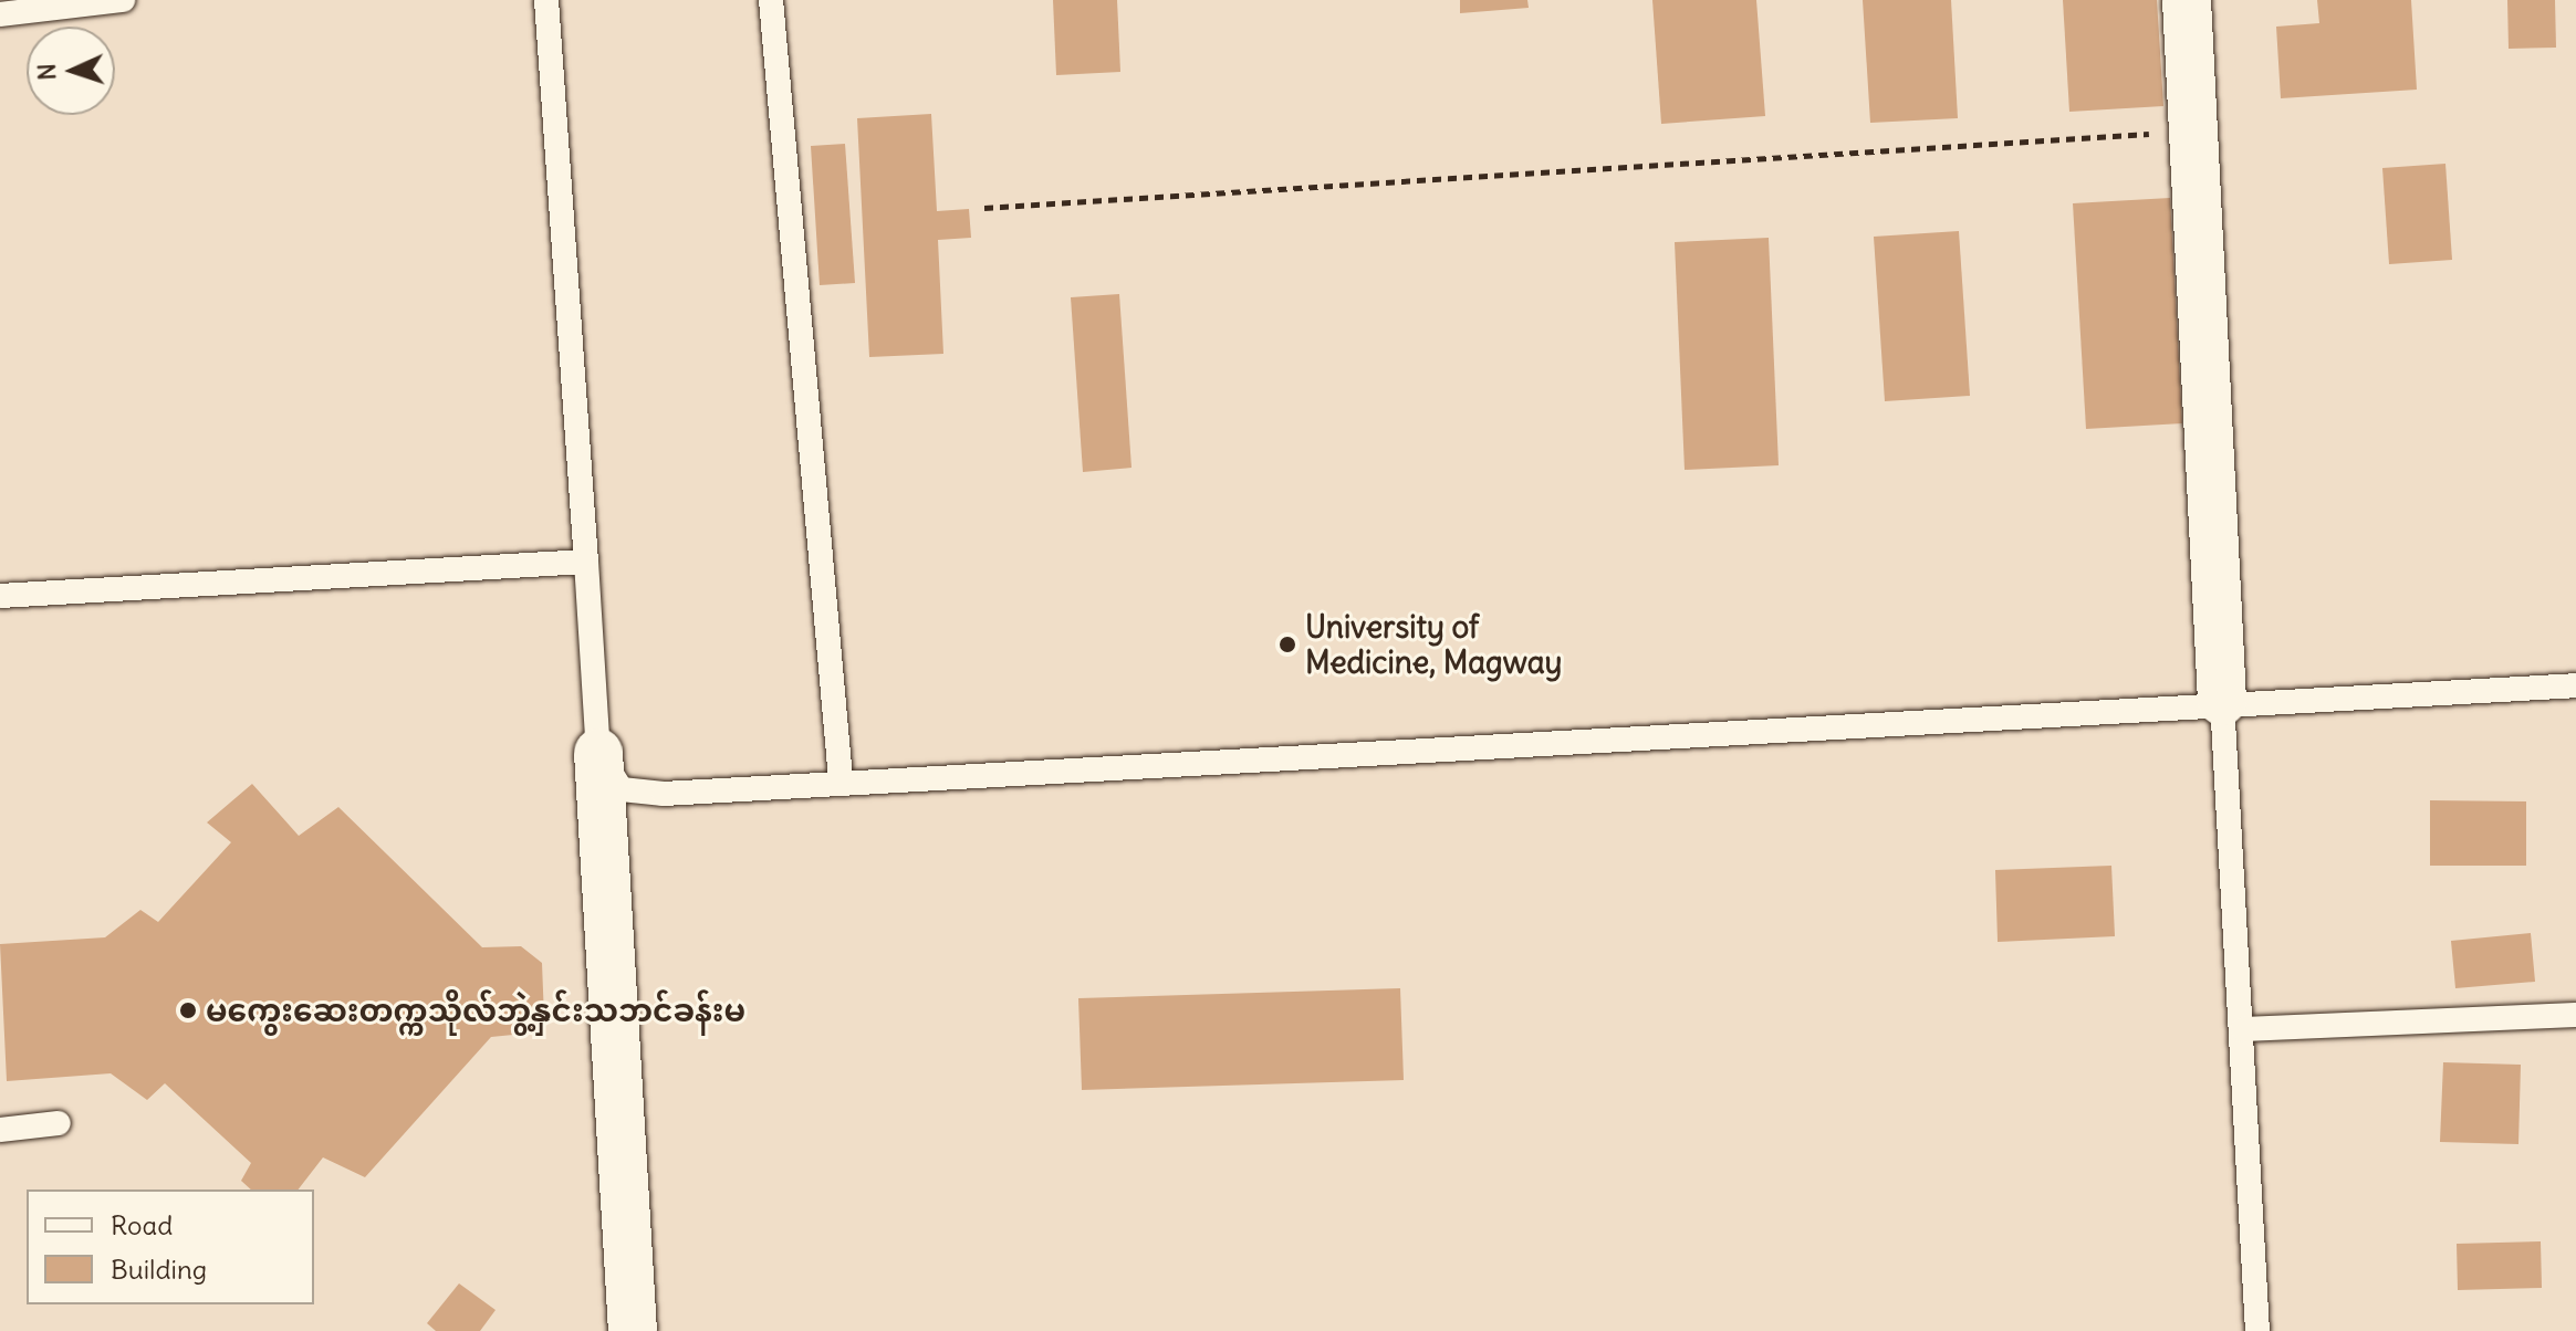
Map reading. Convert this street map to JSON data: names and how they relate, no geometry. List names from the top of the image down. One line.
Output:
{"places":["University of Medicine, Magway","မကွေးဆေးတက္ကသိုလ်ဘွဲ့နှင်းသဘင်ခန်းမ"],"legend":["Road","Building"],"north":"left"}
